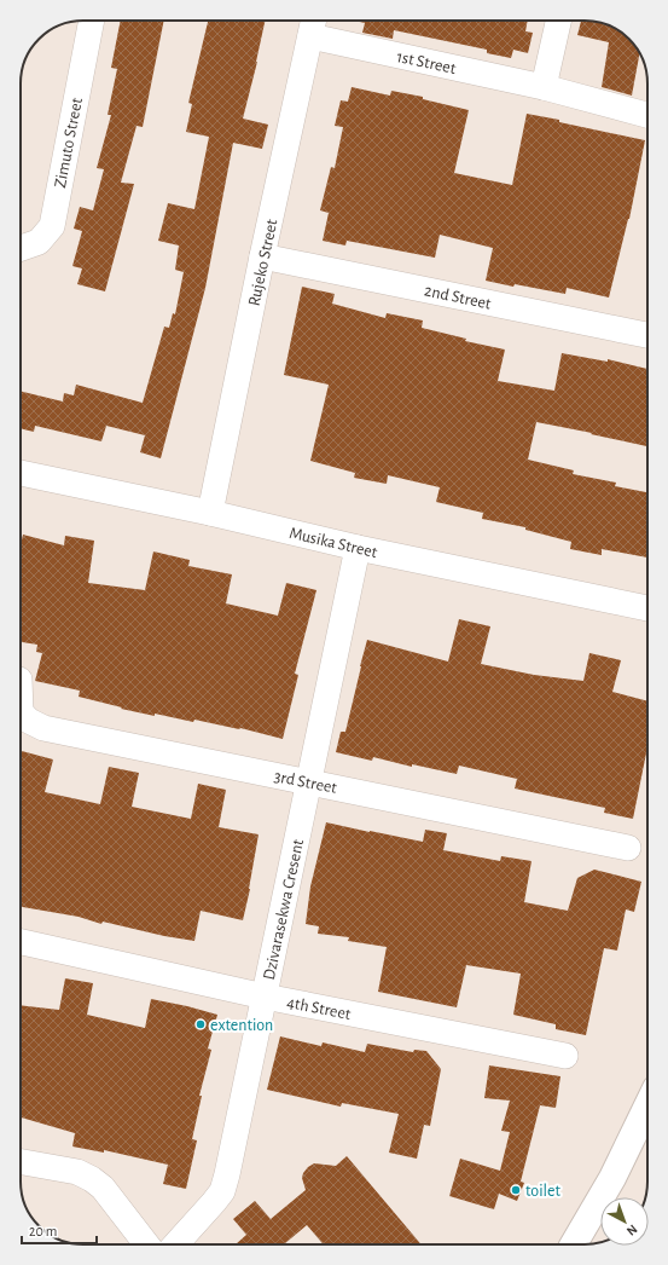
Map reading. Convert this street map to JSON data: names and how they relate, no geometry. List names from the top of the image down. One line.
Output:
{"streets":{"street":["1st Street","Zimuto Street","Rujeko Street","2nd Street","Musika Street","3rd Street","Dzivarasekwa Cresent","4th Street"]},"crossings":[["1st Street","Rujeko Street"],["Rujeko Street","2nd Street"],["Rujeko Street","Musika Street"],["Musika Street","Dzivarasekwa Cresent"],["3rd Street","Dzivarasekwa Cresent"],["Dzivarasekwa Cresent","4th Street"]],"places":["extention","toilet"],"scale_bar":"20 m","north":"bottom right"}
